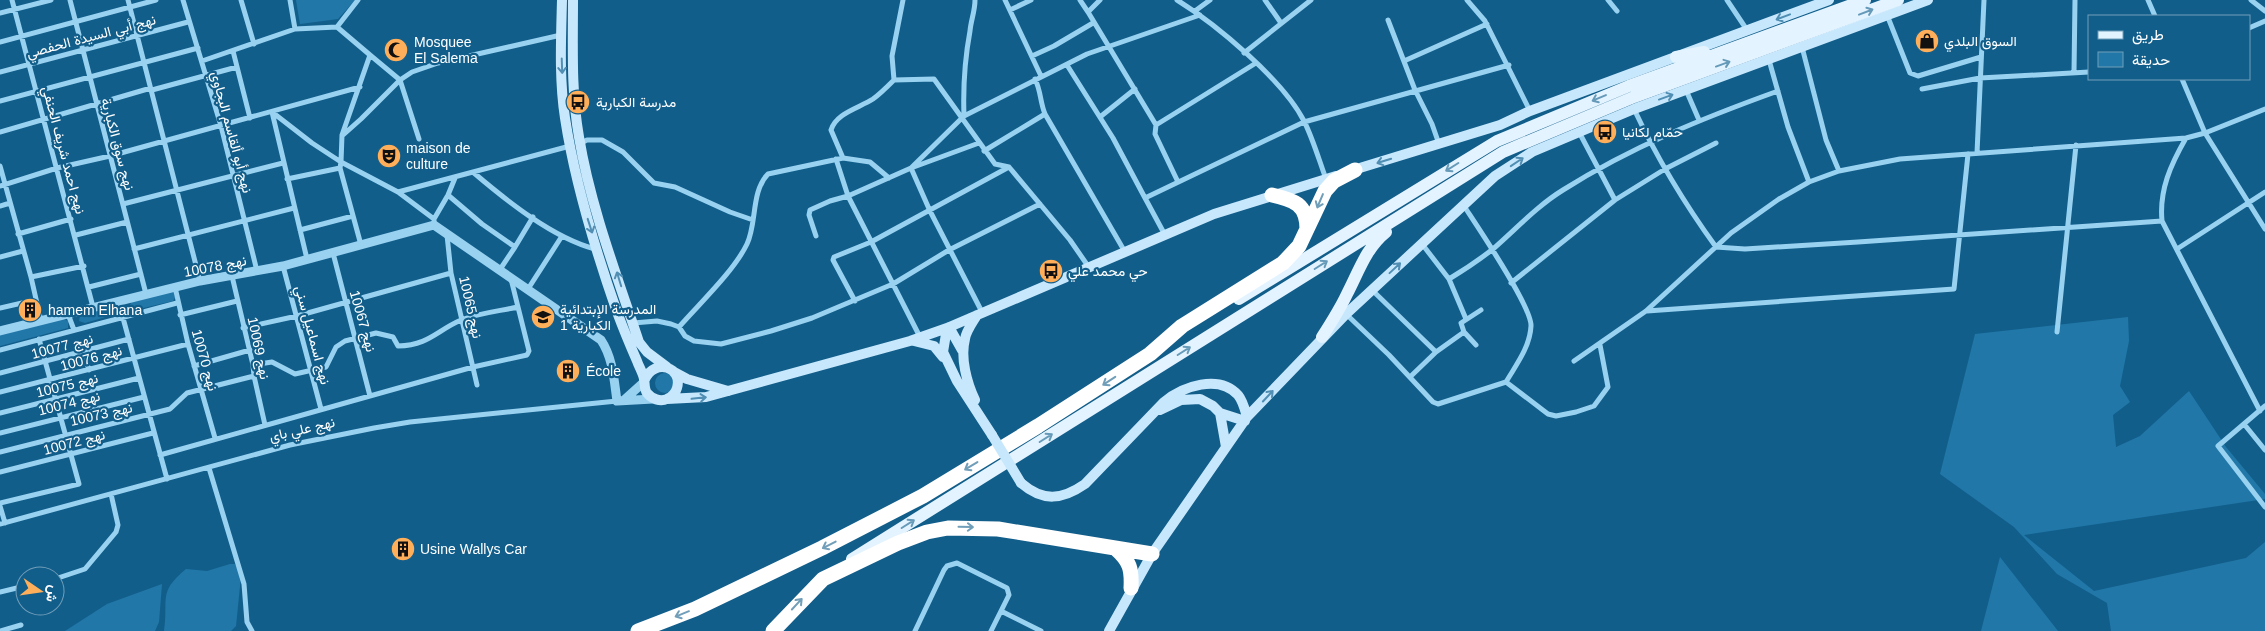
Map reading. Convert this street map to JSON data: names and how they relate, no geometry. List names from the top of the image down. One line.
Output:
{"streets":{"street":["نهج أبي السيدة الحفصي","نهج أبو ألقاسم البجاوي","نهج سوق الكبارية","نهج احمد شريف الحنفي","نهج 10078","نهج 10065","نهج 10067","نهج اسماعيل سني","نهج 10077","نهج 10069","نهج 10076","نهج 10070","نهج 10075","نهج 10074","نهج 10073","نهج علي باي","نهج 10072"]},"crossings":[["نهج أبي السيدة الحفصي","نهج أبو ألقاسم البجاوي"],["نهج أبي السيدة الحفصي","نهج سوق الكبارية"],["نهج أبي السيدة الحفصي","نهج احمد شريف الحنفي"],["نهج أبو ألقاسم البجاوي","نهج 10078"],["نهج سوق الكبارية","نهج 10078"],["نهج احمد شريف الحنفي","نهج 10078"],["نهج 10078","نهج 10067"],["نهج 10078","نهج اسماعيل سني"],["نهج 10078","نهج 10069"],["نهج 10078","نهج 10070"],["نهج 10069","نهج 10073"],["نهج 10076","نهج 10070"],["نهج 10070","نهج 10073"]],"places":{"shop":["السوق البلدي"],"mosque":["Mosquee El Salema"],"bus stop":["مدرسة الكبارية","حمّام لكانيا","حي محمد علي"],"theatre":["maison de culture"],"building":["hamem Elhana","École","Usine Wallys Car"],"school or university":["المدرسة الإبتدائية الكبارية 1"]},"legend":["طريق","حديقة"],"north":"right"}
